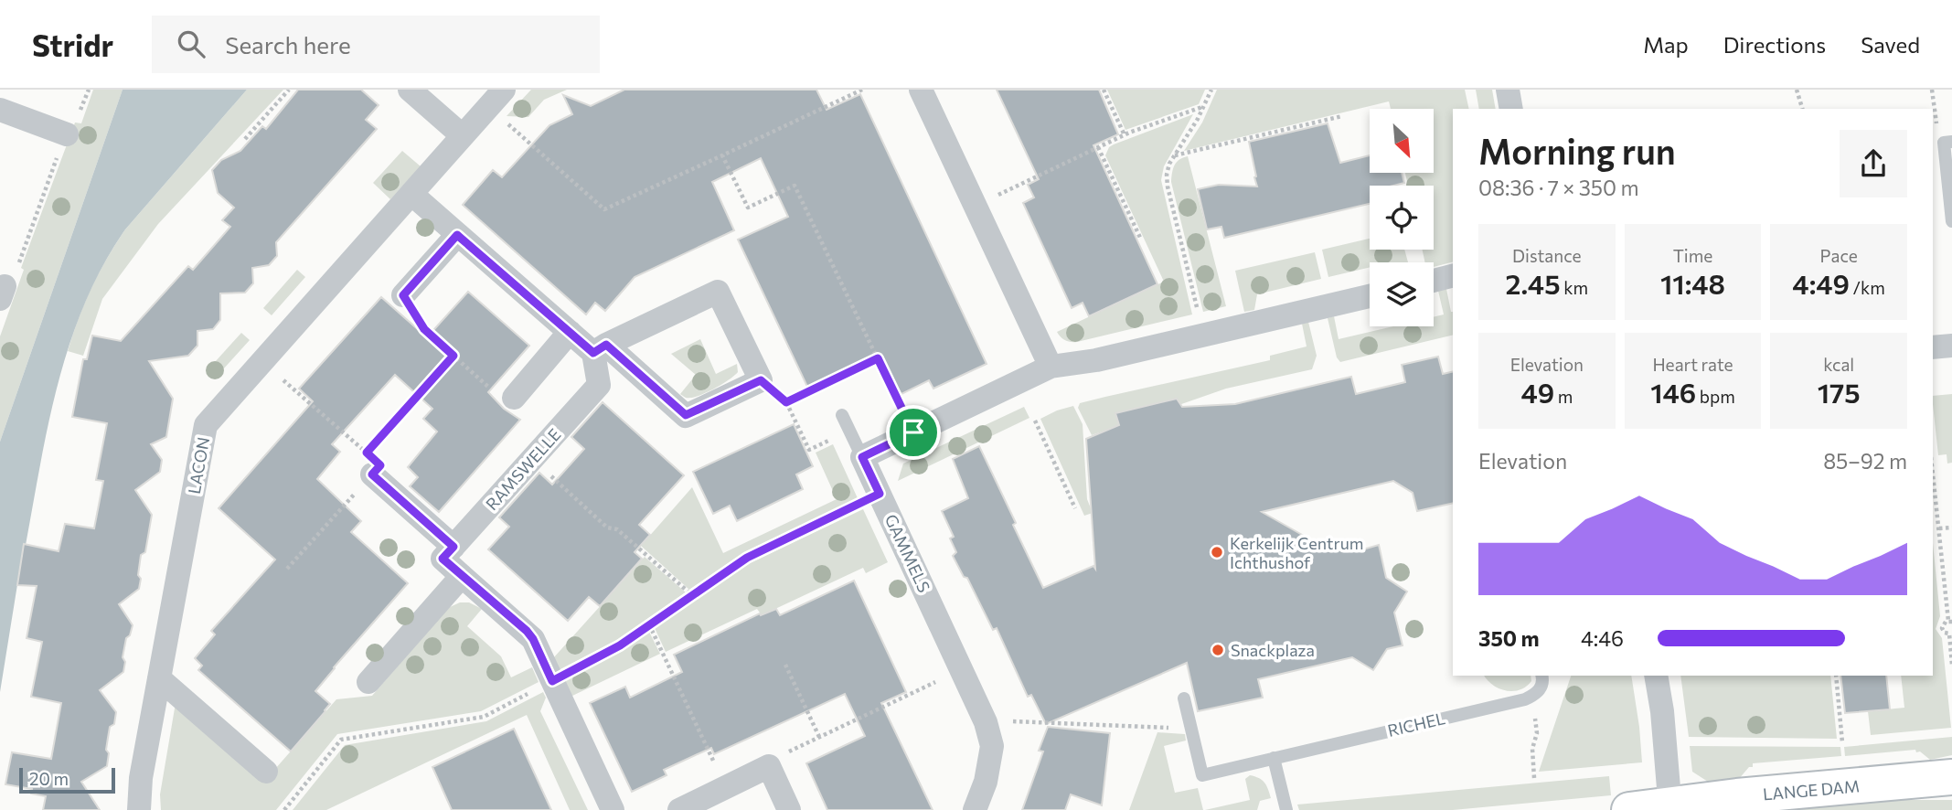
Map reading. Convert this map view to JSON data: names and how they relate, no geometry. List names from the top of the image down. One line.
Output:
{"streets":{"street":["LACON","RAMSWELLE","GAMMELS","LANGE DAM"],"lane":["RICHEL"]},"places":["Kerkelijk Centrum Ichthushof","Snackplaza"],"scale_bar":"20 m","north":"bottom right","page":{"header":"Stridr","search":"Search here","nav":["Map","Directions","Saved"],"heading":["Morning run","08:36 · 7 × 350 m"],"stats":[["Distance","2.45 km"],["Time","11:48"],["Pace","4:49 /km"],["Elevation","49 m"],["Heart rate","146 bpm"],["kcal","175"]],"chart":["Elevation","85–92 m"],"list":[{"name":"350 m","note":"4:46"}],"scale":"20 m"}}
